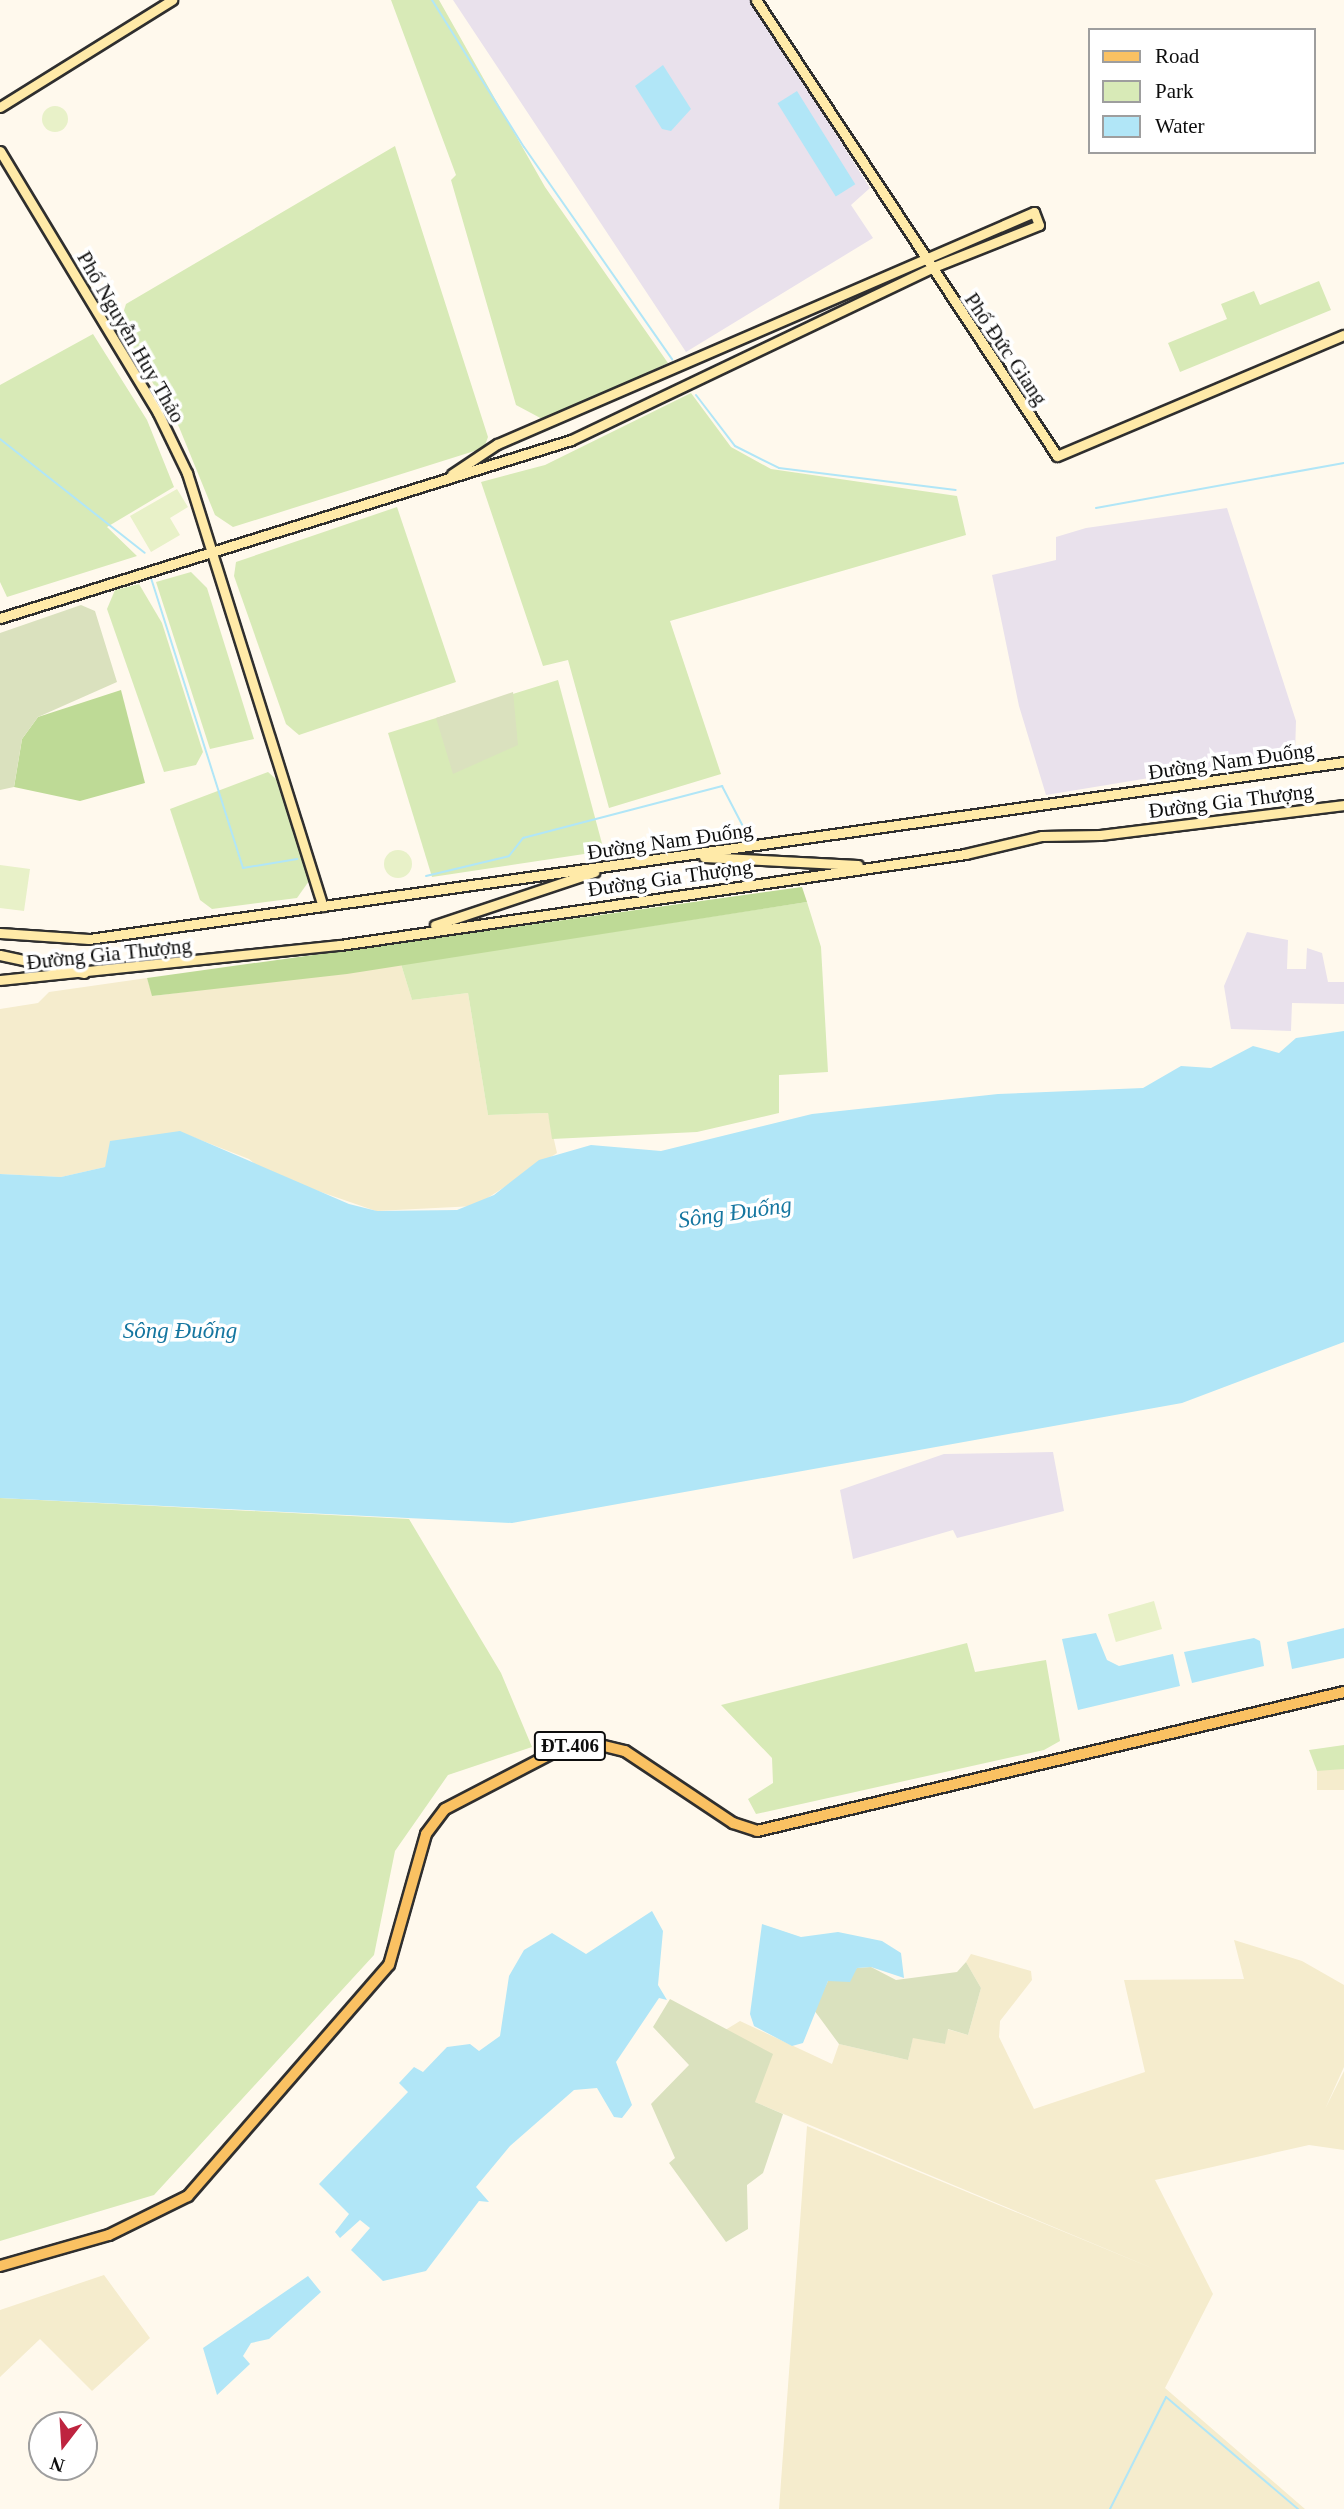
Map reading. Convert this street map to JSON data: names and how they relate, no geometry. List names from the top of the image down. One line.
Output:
{"streets":{"main road":["Phố Nguyễn Huy Thảo","Phố Đức Giang","Đường Nam Đuống","Đường Gia Thượng","ĐT.406"]},"crossings":[["Phố Nguyễn Huy Thảo","Đường Nam Đuống"]],"water":["Sông Đuống"],"legend":["Road","Park","Water"],"north":"bottom"}
